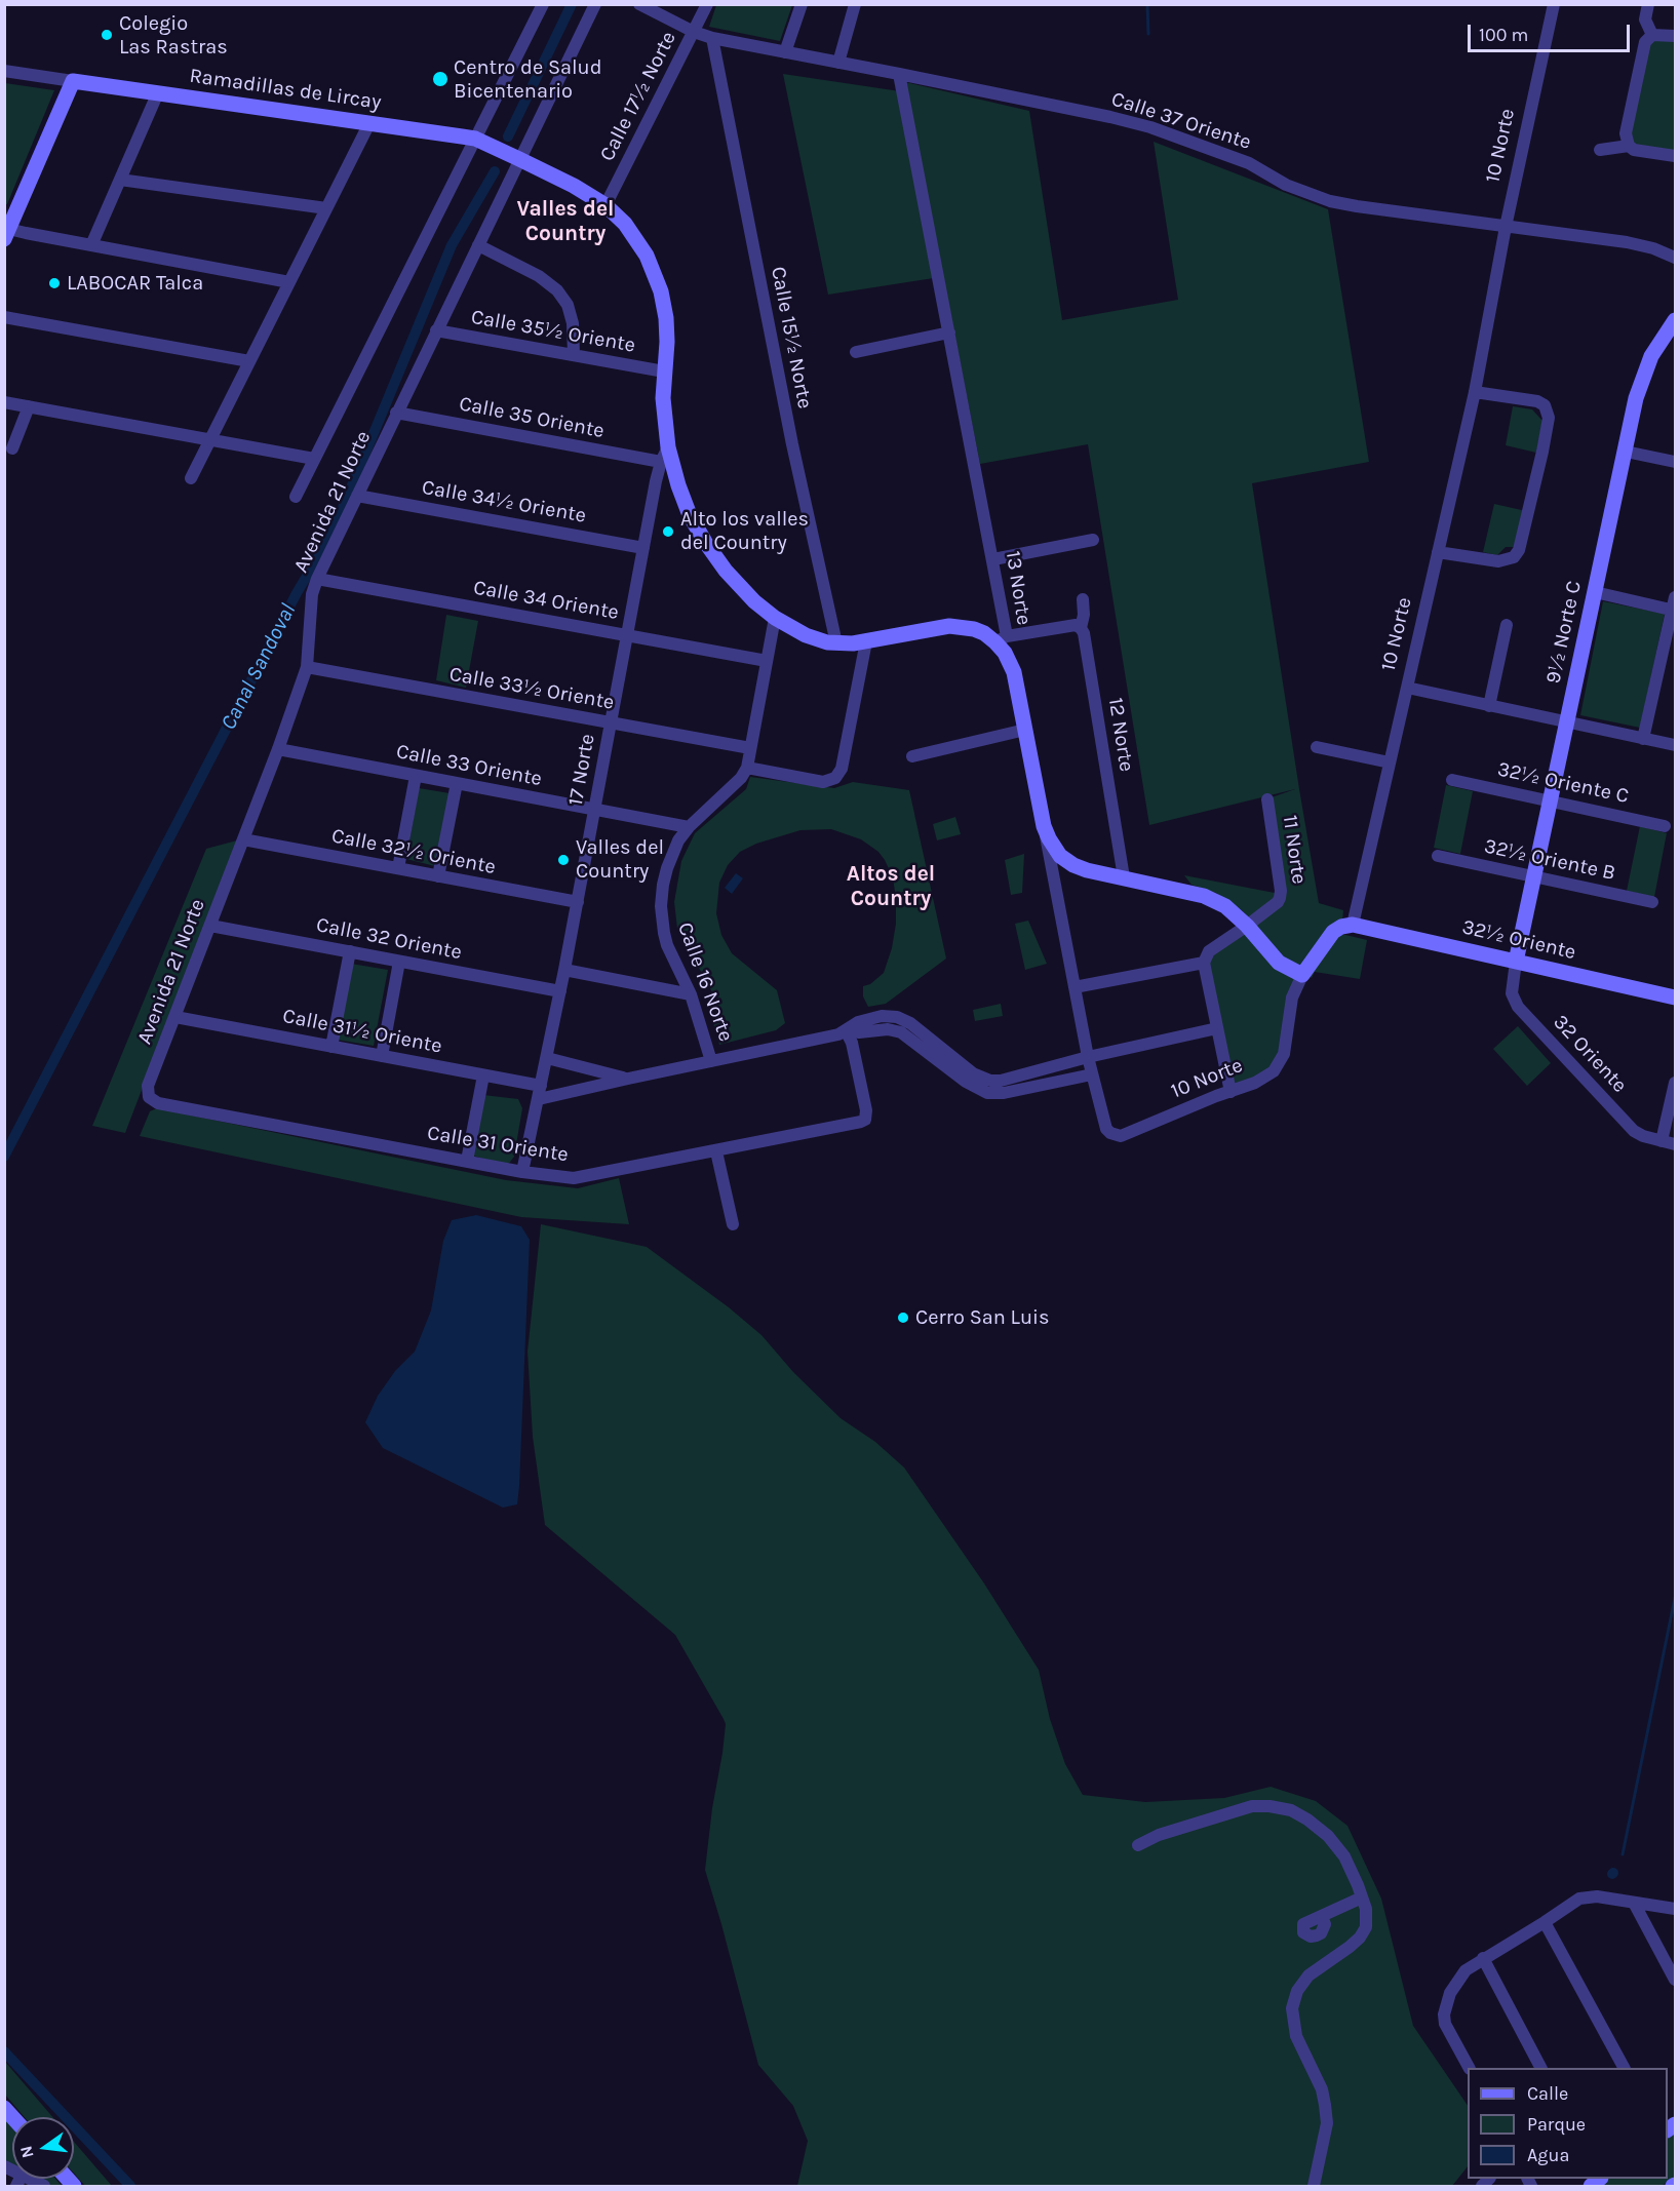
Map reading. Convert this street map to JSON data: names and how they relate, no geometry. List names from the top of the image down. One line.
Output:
{"streets":{"street":["Ramadillas de Lircay","Calle 17½ Norte","Calle 37 Oriente","10 Norte","Calle 35½ Oriente","Calle 15½ Norte","Calle 35 Oriente","Avenida 21 Norte","Calle 34½ Oriente","13 Norte","Calle 34 Oriente","9½ Norte C","Calle 33½ Oriente","12 Norte","Calle 33 Oriente","17 Norte","32½ Oriente C","11 Norte","Calle 32½ Oriente","32½ Oriente B","Calle 32 Oriente","32½ Oriente","Calle 16 Norte","Calle 31½ Oriente","32 Oriente","Calle 31 Oriente"]},"crossings":[["Ramadillas de Lircay","Calle 17½ Norte"],["Ramadillas de Lircay","Calle 35½ Oriente"],["Ramadillas de Lircay","Calle 15½ Norte"],["Ramadillas de Lircay","Calle 35 Oriente"],["Ramadillas de Lircay","Avenida 21 Norte"],["Ramadillas de Lircay","13 Norte"],["Ramadillas de Lircay","17 Norte"],["Calle 17½ Norte","Calle 37 Oriente"],["Calle 37 Oriente","10 Norte"],["Calle 37 Oriente","Calle 15½ Norte"],["Calle 37 Oriente","13 Norte"],["10 Norte","13 Norte"],["10 Norte","32½ Oriente"],["Calle 35½ Oriente","Avenida 21 Norte"],["Calle 35 Oriente","Avenida 21 Norte"],["Calle 35 Oriente","17 Norte"],["Avenida 21 Norte","Calle 34½ Oriente"],["Avenida 21 Norte","Calle 34 Oriente"],["Avenida 21 Norte","Calle 33½ Oriente"],["Avenida 21 Norte","Calle 33 Oriente"],["Avenida 21 Norte","Calle 32½ Oriente"],["Avenida 21 Norte","Calle 32 Oriente"],["Avenida 21 Norte","Calle 31½ Oriente"],["Avenida 21 Norte","Calle 31 Oriente"],["Calle 34½ Oriente","17 Norte"],["Calle 34 Oriente","17 Norte"],["9½ Norte C","32½ Oriente C"],["9½ Norte C","32½ Oriente B"],["9½ Norte C","32½ Oriente"],["9½ Norte C","32 Oriente"],["Calle 33½ Oriente","17 Norte"],["Calle 33 Oriente","17 Norte"],["Calle 33 Oriente","Calle 16 Norte"],["17 Norte","Calle 32½ Oriente"],["17 Norte","Calle 32 Oriente"],["17 Norte","Calle 31½ Oriente"],["17 Norte","Calle 31 Oriente"],["32½ Oriente","32 Oriente"]],"districts":["Valles del Country","Altos del Country"],"water":["Canal Sandoval"],"places":["Colegio Las Rastras","Centro de Salud Bicentenario","LABOCAR Talca","Alto los valles del Country","Valles del Country","Cerro San Luis"],"legend":["Calle","Parque","Agua"],"scale_bar":"100 m","north":"left"}
